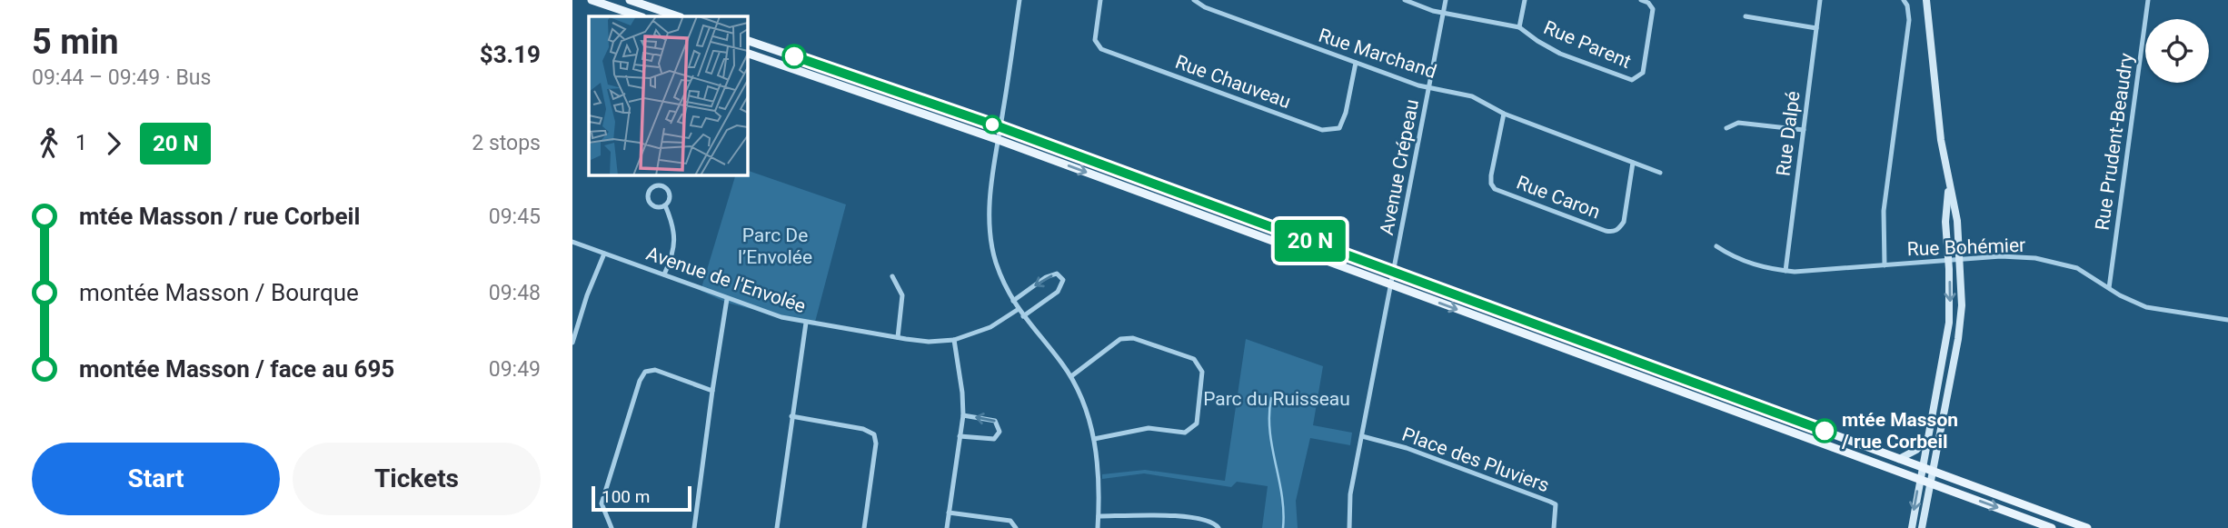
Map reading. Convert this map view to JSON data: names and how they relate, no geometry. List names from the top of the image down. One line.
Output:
{"streets":{"street":["Rue Parent","Rue Marchand","Rue Chauveau","Rue Dalpé","Rue Prudent-Beaudry","Avenue Crépeau","Rue Caron","Rue Bohémier","Avenue de l'Envolée","Place des Pluviers"]},"crossings":[["Rue Parent","Avenue Crépeau"],["Rue Marchand","Rue Chauveau"],["Rue Marchand","Avenue Crépeau"],["Rue Marchand","Rue Caron"],["Rue Dalpé","Rue Bohémier"],["Rue Prudent-Beaudry","Rue Bohémier"],["Avenue Crépeau","Place des Pluviers"]],"parks":["Parc De l’Envolée","Parc du Ruisseau"],"places":["mtée Masson / rue Corbeil"],"scale_bar":"100 m","page":{"heading":["5 min","09:44 – 09:49 · Bus","$3.19"],"on_map":"20 N","legs":["1","20 N","2 stops"],"list":[{"name":"mtée Masson / rue Corbeil","value":"09:45"},{"name":"montée Masson / Bourque","value":"09:48"},{"name":"montée Masson / face au 695","value":"09:49"}],"buttons":["Start","Tickets"],"scale":"100 m"}}
